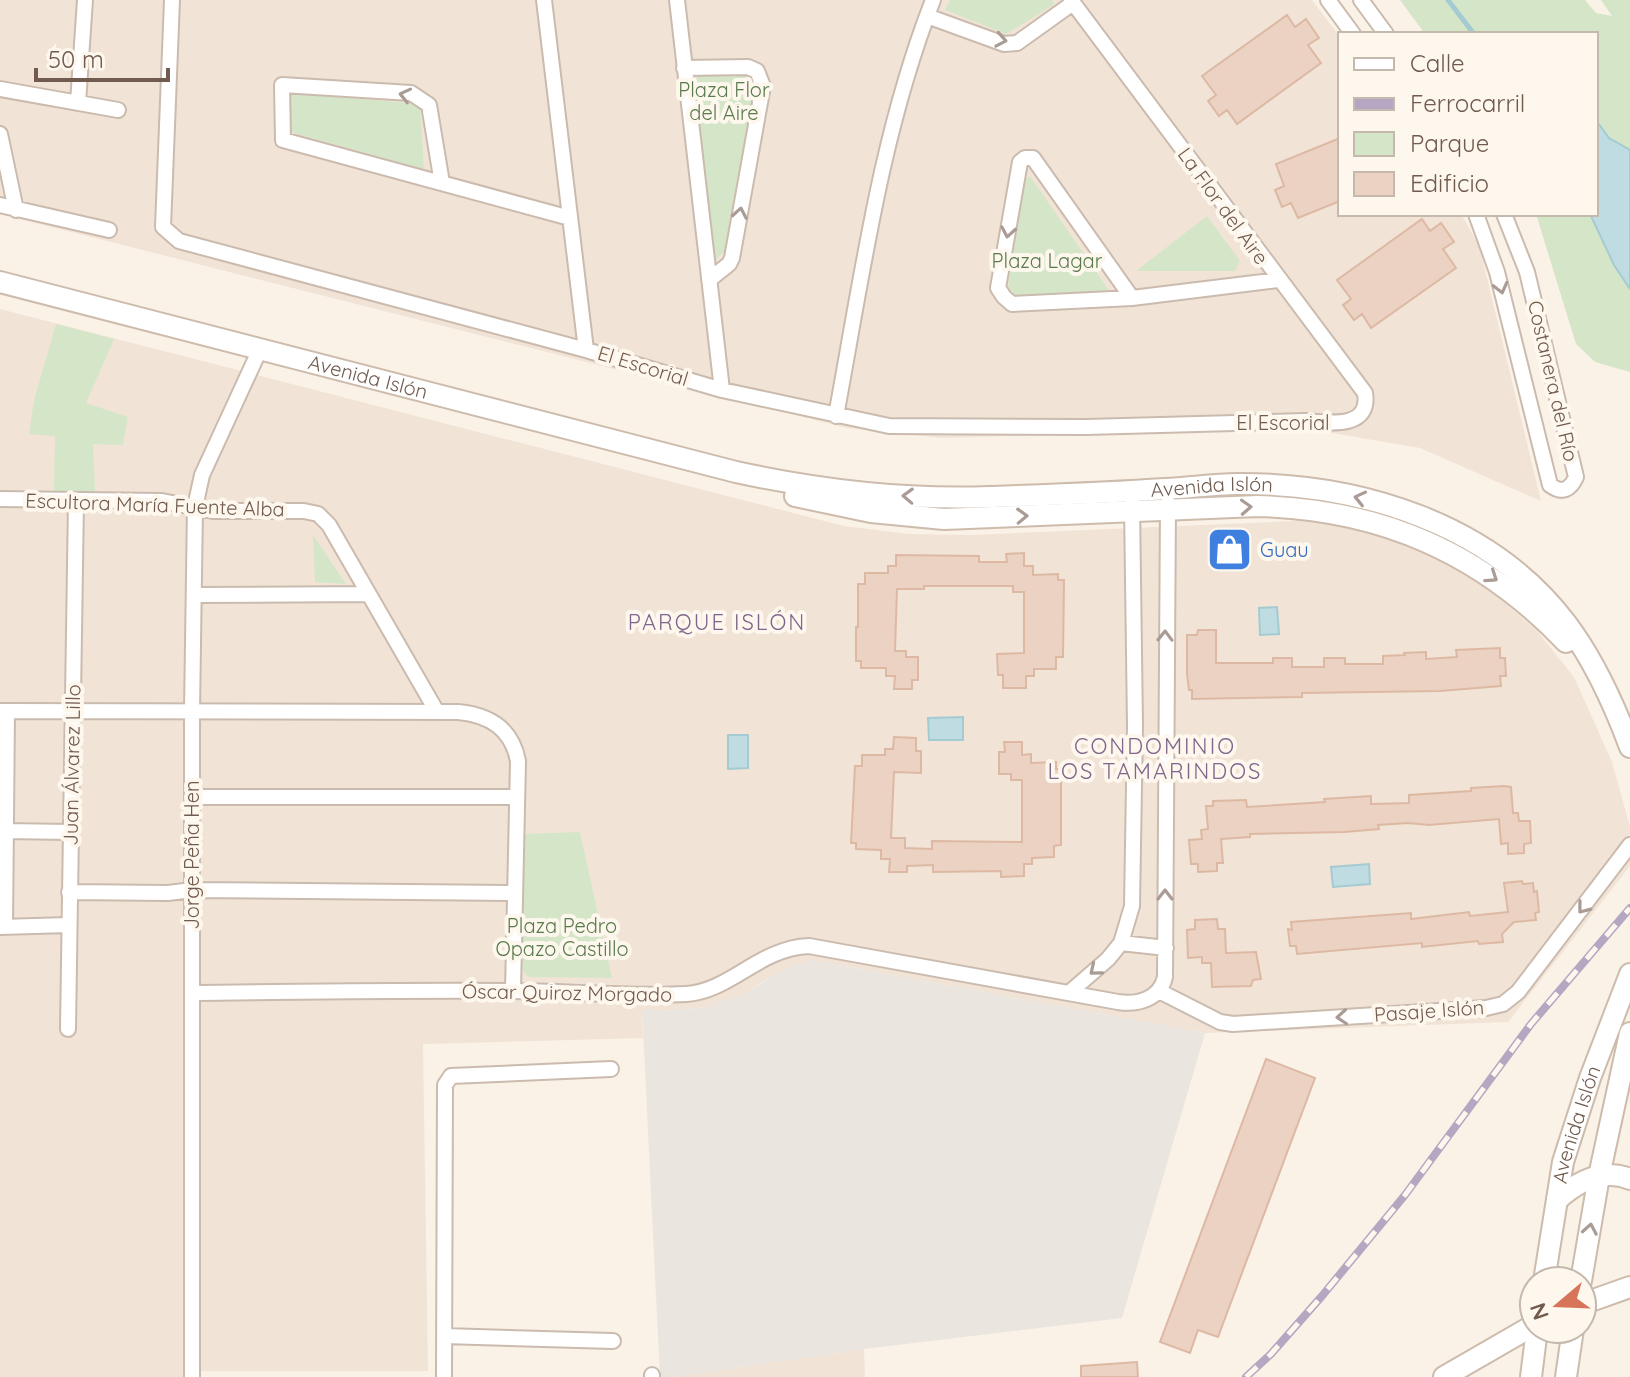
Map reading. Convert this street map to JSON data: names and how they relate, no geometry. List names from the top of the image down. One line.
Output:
{"streets":{"main road":["Avenida Islón"],"street":["La Flor del Aire","El Escorial","Costanera del Río","Escultora María Fuente Alba","Juan Álvarez Lillo","Jorge Peña Hen","Óscar Quiroz Morgado","Pasaje Islón"]},"crossings":[["La Flor del Aire","El Escorial"],["Avenida Islón","Jorge Peña Hen"],["Escultora María Fuente Alba","Juan Álvarez Lillo"],["Escultora María Fuente Alba","Jorge Peña Hen"],["Jorge Peña Hen","Óscar Quiroz Morgado"],["Óscar Quiroz Morgado","Pasaje Islón"]],"one_way":["Pasaje Islón"],"districts":["PARQUE ISLÓN","CONDOMINIO LOS TAMARINDOS"],"parks":["Plaza Flor del Aire","Plaza Lagar","Plaza Pedro Opazo Castillo"],"places":{"shop":["Guau"]},"legend":["Calle","Ferrocarril","Parque","Edificio"],"scale_bar":"50 m","north":"left"}
